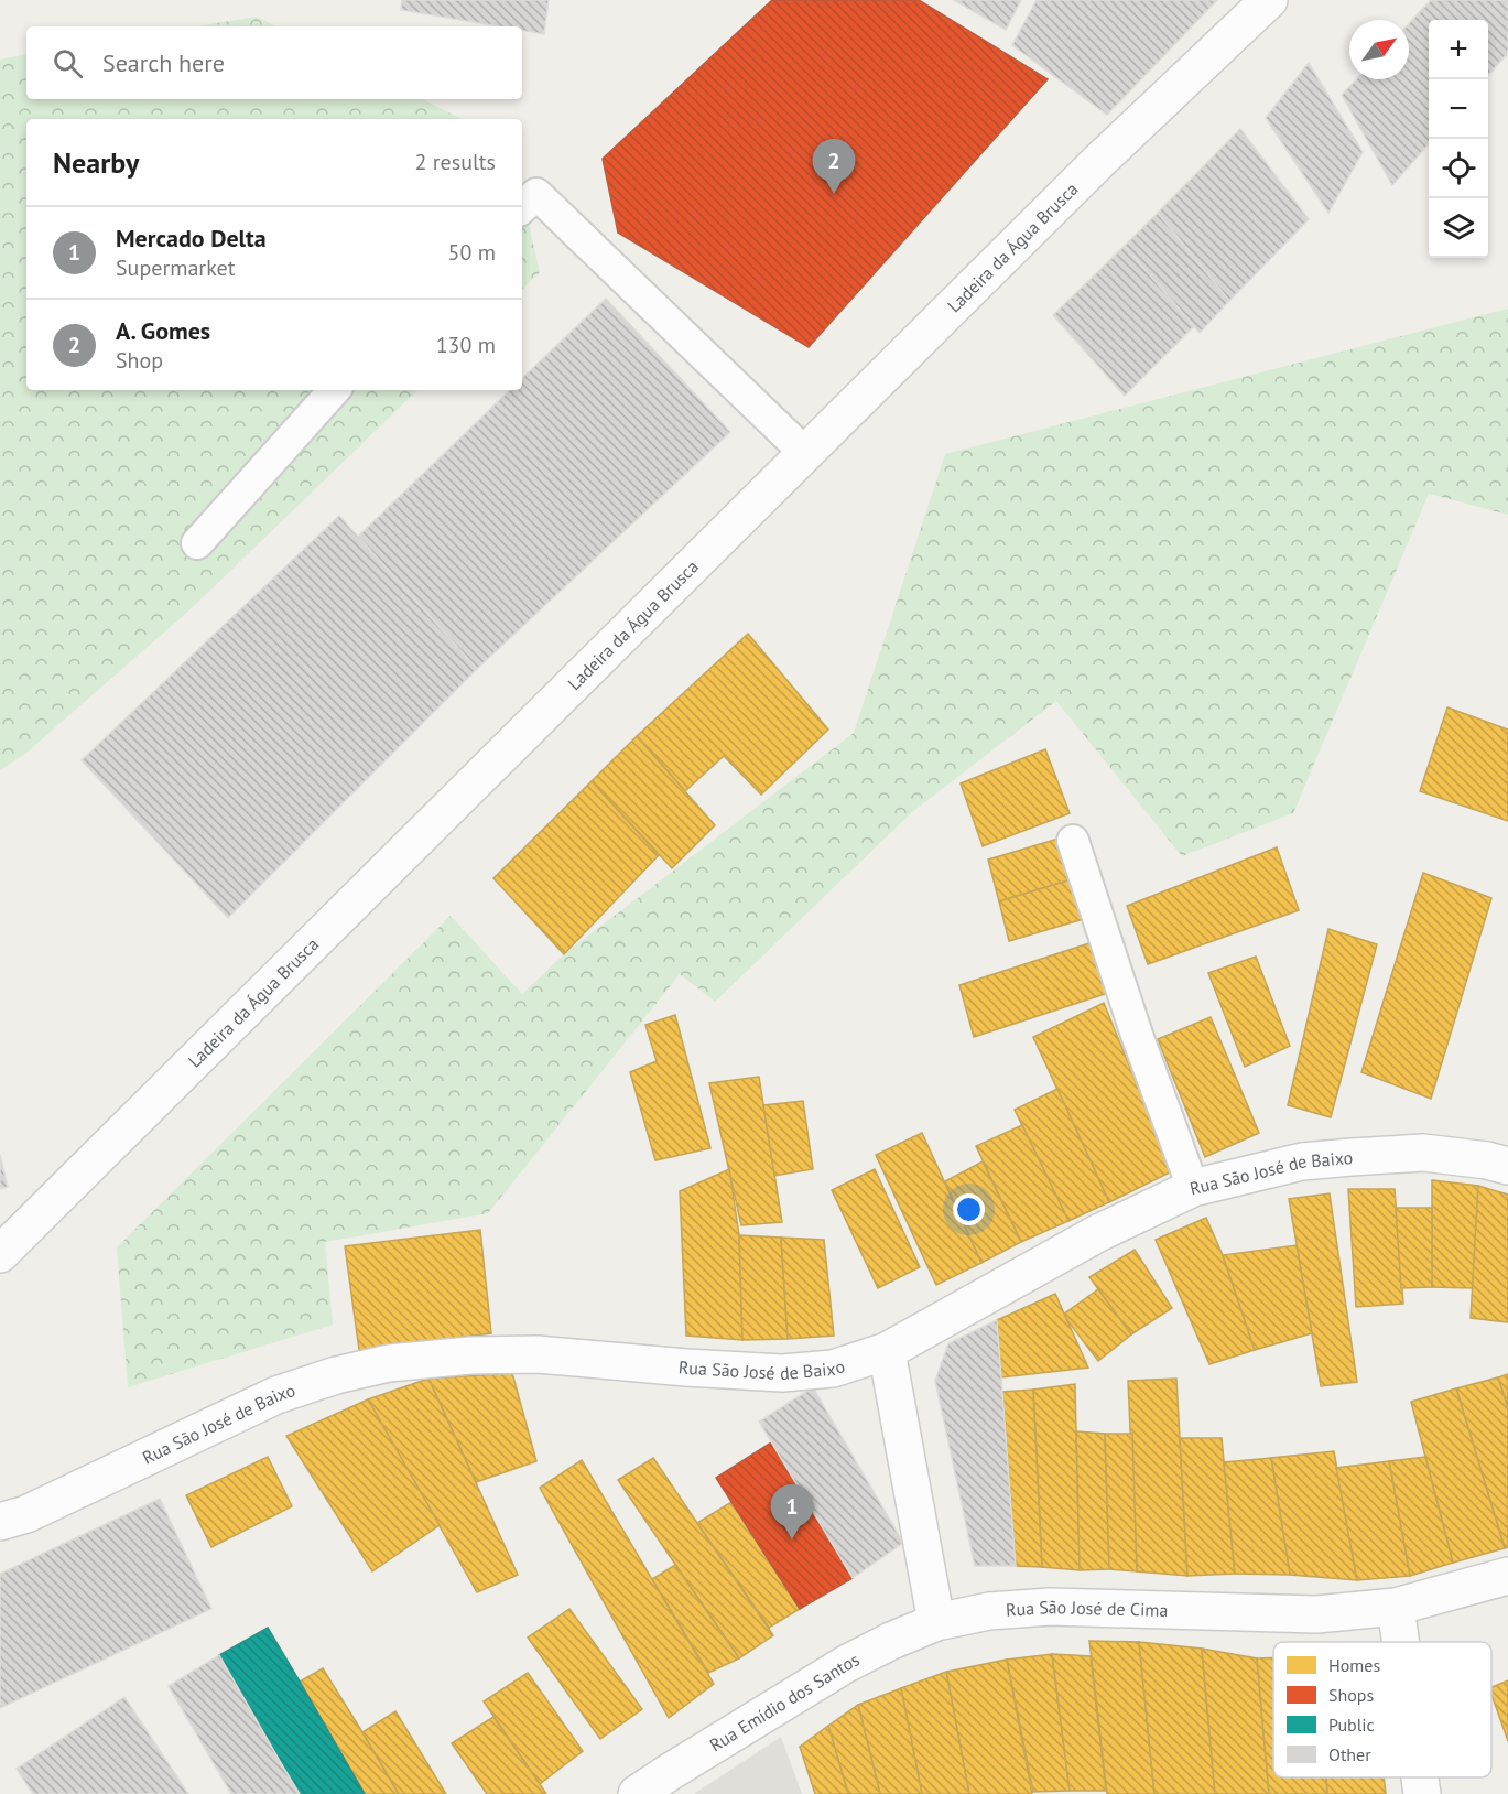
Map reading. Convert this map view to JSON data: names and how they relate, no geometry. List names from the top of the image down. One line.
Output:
{"streets":{"street":["Ladeira da Água Brusca","Rua São José de Baixo","Rua São José de Cima","Rua Emídio dos Santos"]},"crossings":[["Rua São José de Cima","Rua Emídio dos Santos"]],"legend":["Homes","Shops","Public","Other"],"north":"top right","page":{"map_buttons":["+","−"],"search":"Search here","heading":["Nearby","2 results"],"pins":["2","1"],"list":[{"mark":"1","name":"Mercado Delta","note":"Supermarket","value":"50 m"},{"mark":"2","name":"A. Gomes","note":"Shop","value":"130 m"}]}}
